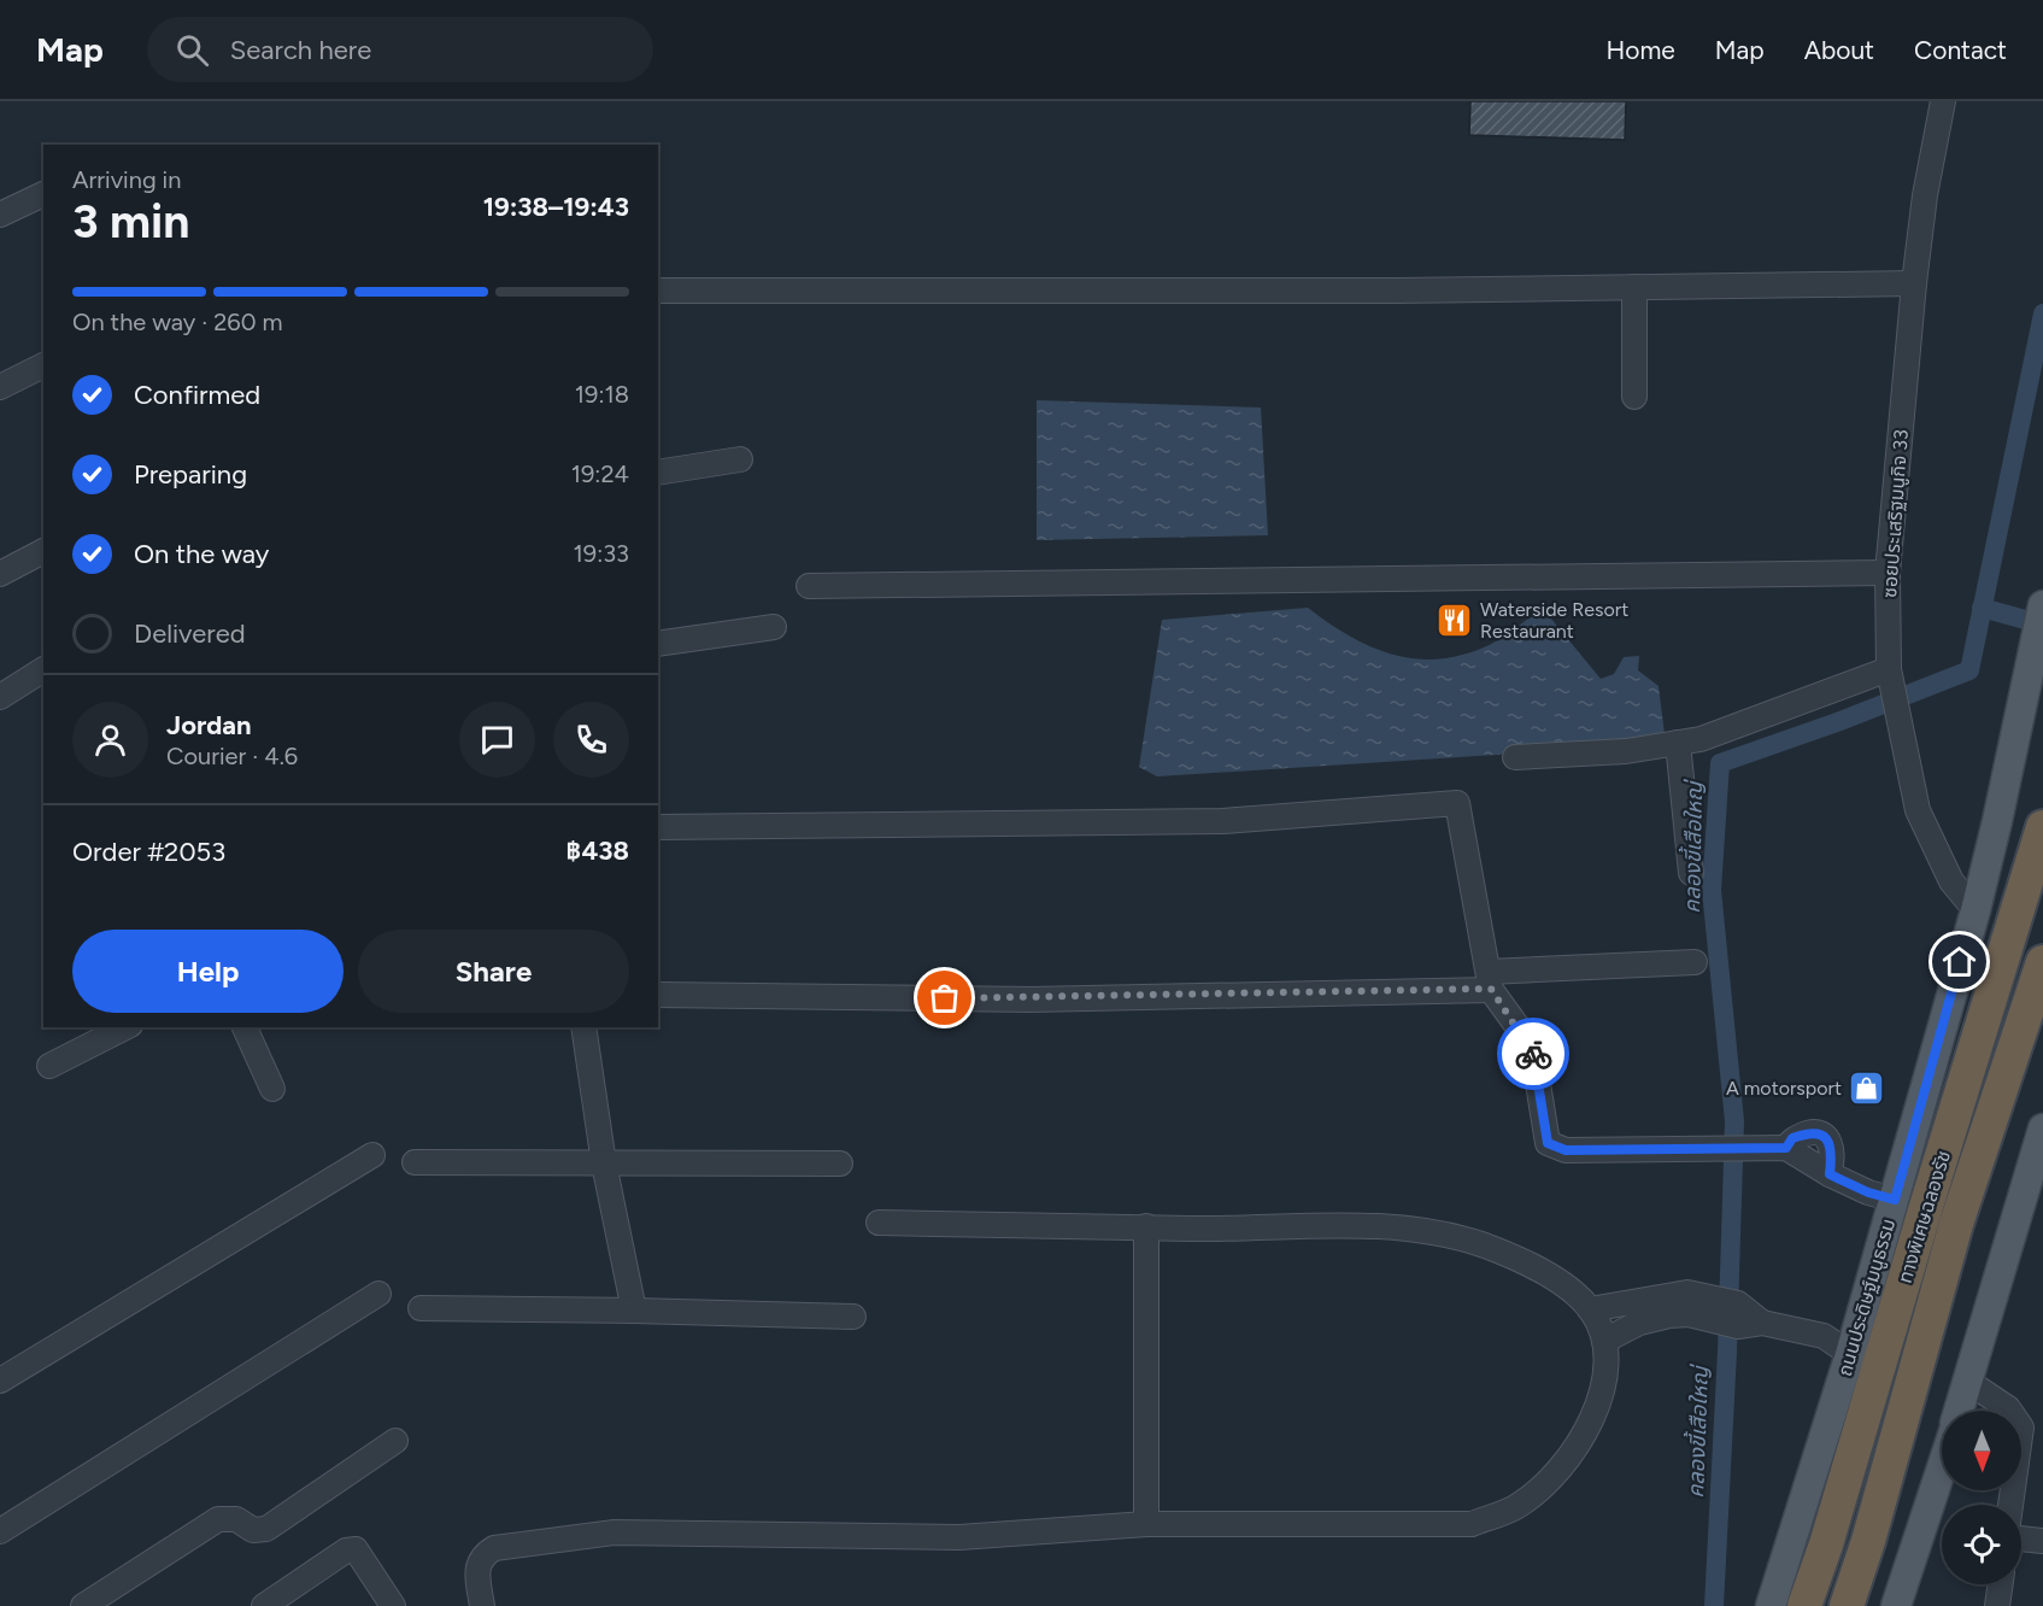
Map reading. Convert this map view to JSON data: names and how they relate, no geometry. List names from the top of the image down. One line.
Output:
{"streets":{"highway":["ทางพิเศษฉลองรัช"],"main road":["ถนนประดิษฐ์มนูธรรม"],"street":["ซอยประเสริฐมนูกิจ 33"]},"crossings":[["ซอยประเสริฐมนูกิจ 33","ถนนประดิษฐ์มนูธรรม"]],"water":["คลองขี้เสือใหญ่"],"places":{"restaurant":["Waterside Resort Restaurant"],"shop":["A motorsport"]},"north":"bottom","page":{"header":"Map","search":"Search here","nav":["Home","Map","About","Contact"],"heading":["3 min","Arriving in","19:38–19:43"],"panel":["Jordan","Courier · 4.6","Order #2053","฿438"],"bar":"On the way · 260 m","list":[["Confirmed","19:18"],["Preparing","19:24"],["On the way","19:33"],"Delivered"],"buttons":["Help","Share"]}}
